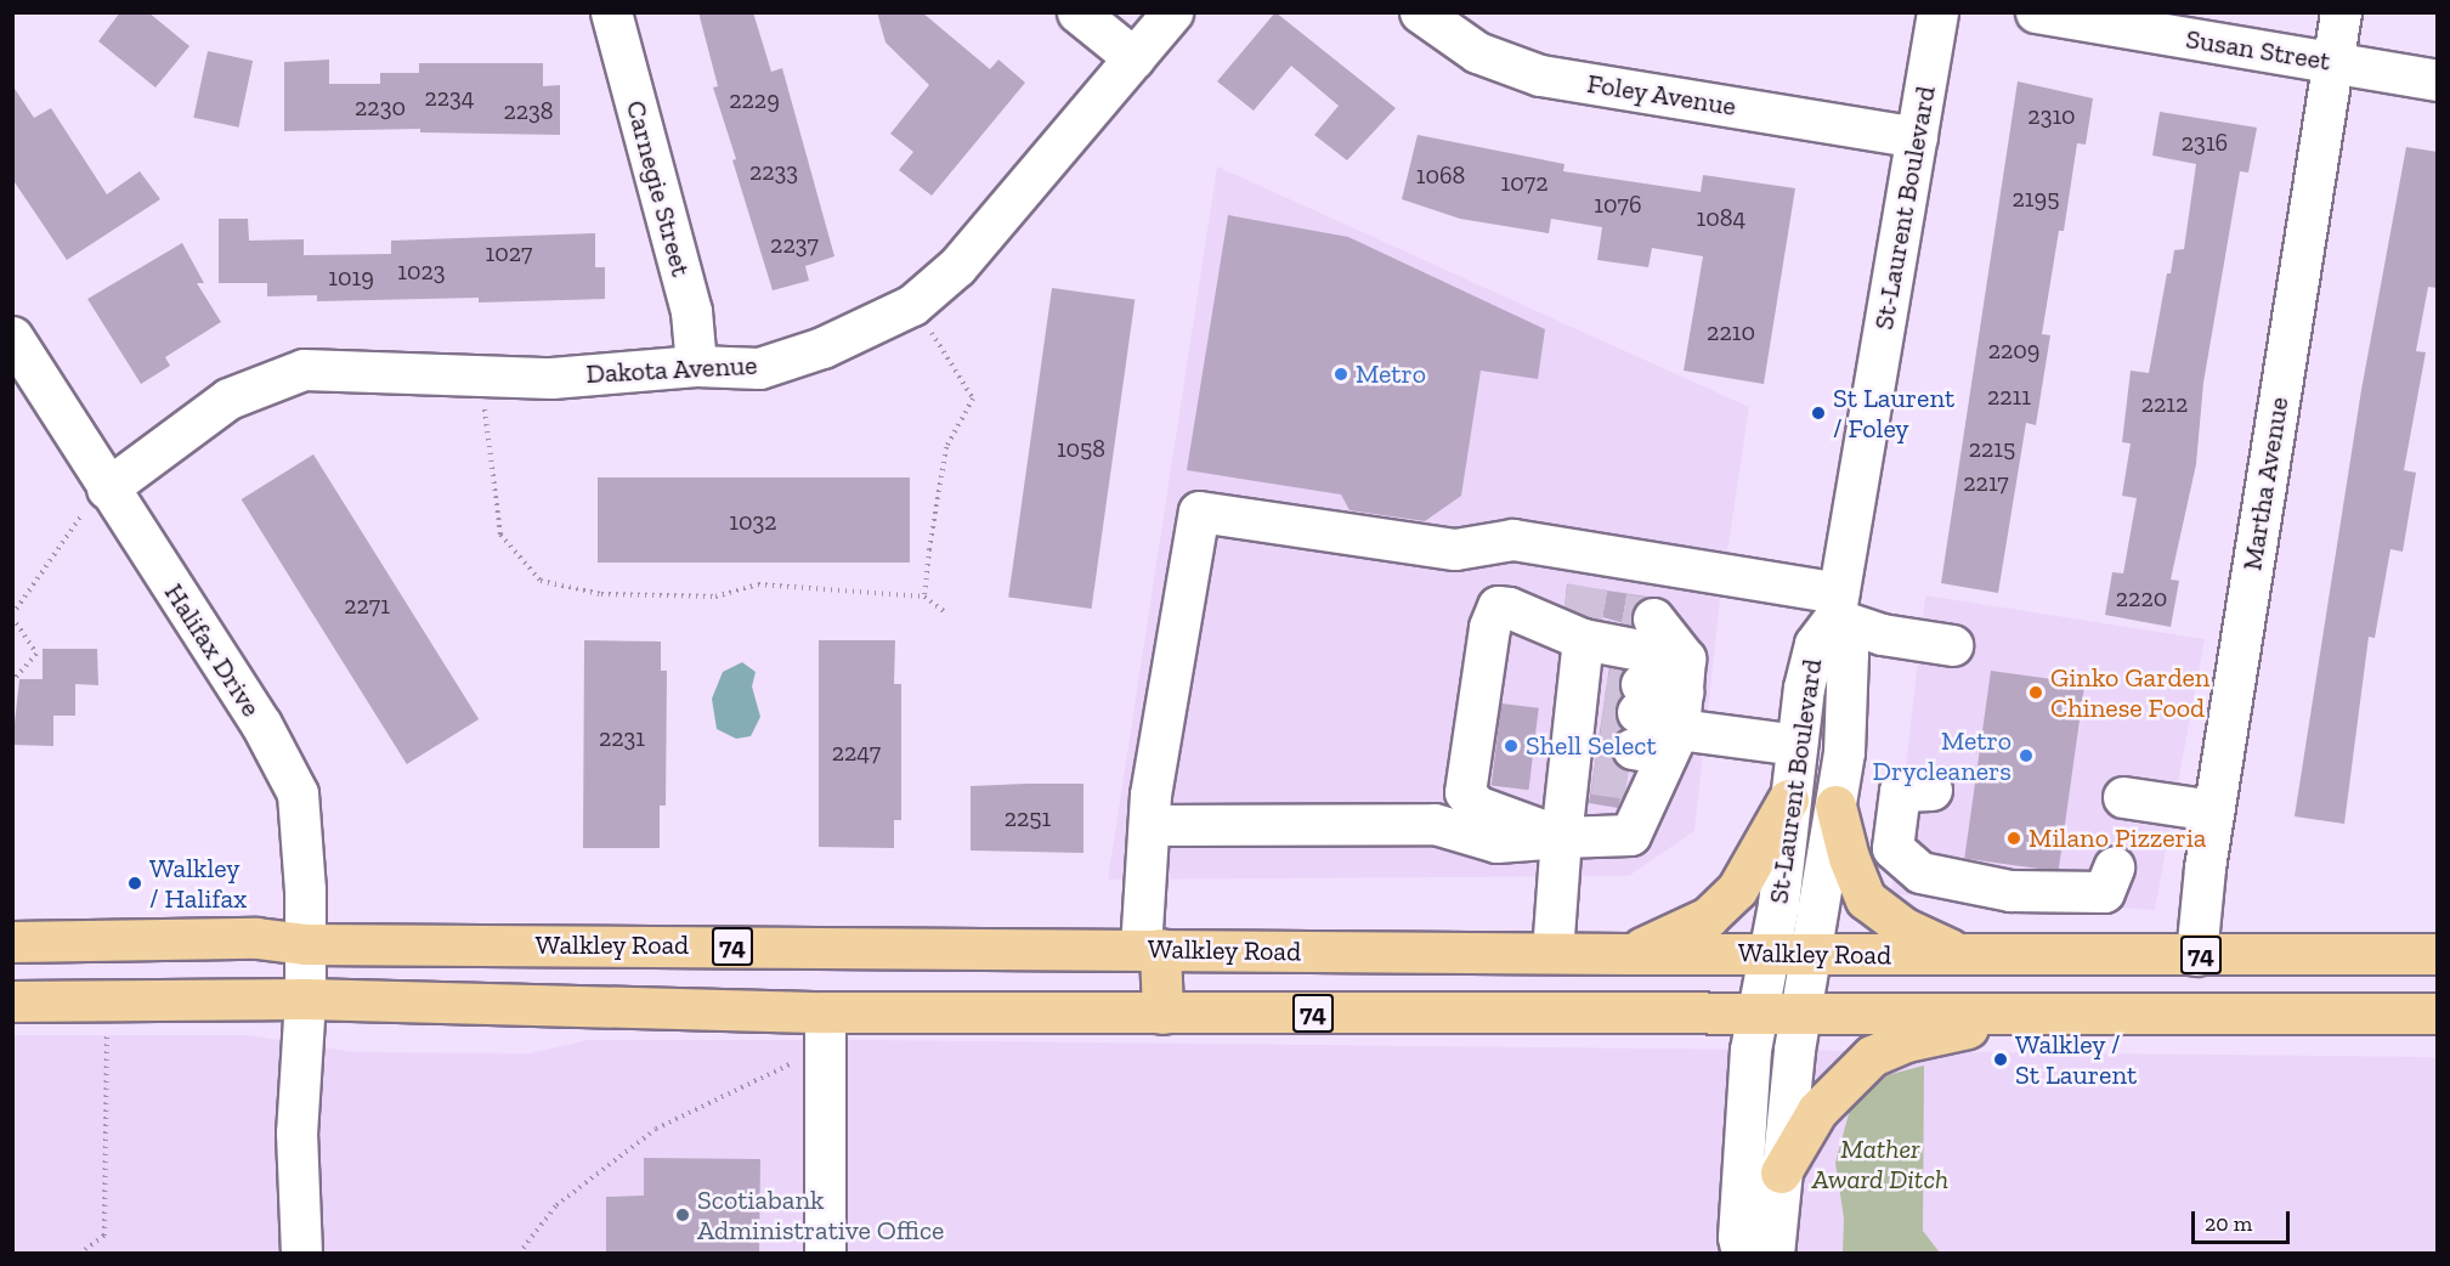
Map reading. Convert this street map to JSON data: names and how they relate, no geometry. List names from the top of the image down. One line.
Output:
{"streets":{"main road":["Walkley Road","74"],"street":["Susan Street","Foley Avenue","Carnegie Street","St-Laurent Boulevard","Dakota Avenue","Martha Avenue","Halifax Drive"]},"crossings":[["Susan Street","Martha Avenue"],["Foley Avenue","St-Laurent Boulevard"],["Carnegie Street","Dakota Avenue"],["St-Laurent Boulevard","Walkley Road"],["Dakota Avenue","Halifax Drive"],["Martha Avenue","Walkley Road"],["Halifax Drive","Walkley Road"]],"parks":["Mather Award Ditch"],"places":["Metro","St Laurent / Foley","Ginko Garden Chinese Food","Shell Select","Metro Drycleaners","Milano Pizzeria","Walkley / Halifax","Walkley / St Laurent","Scotiabank Administrative Office"],"house_numbers":["2234","2229","2230","2238","2310","2316","2233","1068","1072","2195","1076","1084","2237","1027","1023","1019","2210","2209","2211","2212","1058","2215","2217","1032","2220","2271","2231","2247","2251"],"scale_bar":"20 m"}
